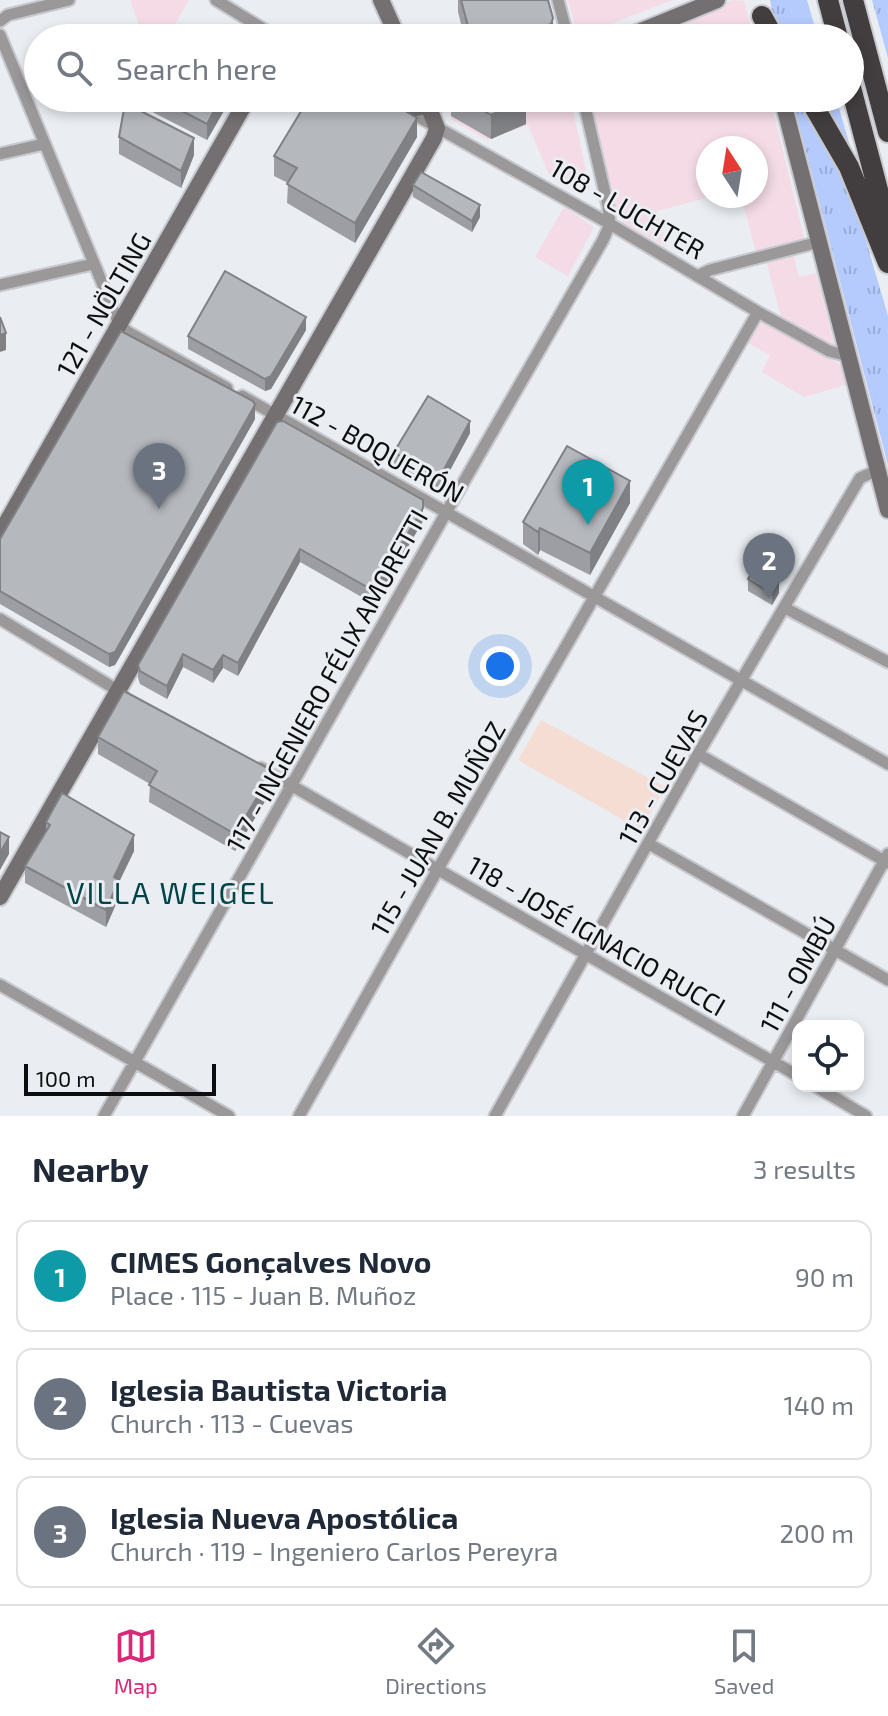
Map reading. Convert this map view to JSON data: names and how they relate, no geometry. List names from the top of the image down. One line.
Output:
{"streets":{"street":["108 - LUCHTER","121 - NÖLTING","112 - BOQUERÓN","117 - INGENIERO FÉLIX AMORETTI","113 - CUEVAS","115 - JUAN B. MUÑOZ","118 - JOSÉ IGNACIO RUCCI","111 - OMBÚ"]},"crossings":[["108 - LUCHTER","117 - INGENIERO FÉLIX AMORETTI"],["108 - LUCHTER","115 - JUAN B. MUÑOZ"],["121 - NÖLTING","112 - BOQUERÓN"],["112 - BOQUERÓN","117 - INGENIERO FÉLIX AMORETTI"],["112 - BOQUERÓN","113 - CUEVAS"],["112 - BOQUERÓN","115 - JUAN B. MUÑOZ"],["117 - INGENIERO FÉLIX AMORETTI","118 - JOSÉ IGNACIO RUCCI"],["113 - CUEVAS","118 - JOSÉ IGNACIO RUCCI"],["115 - JUAN B. MUÑOZ","118 - JOSÉ IGNACIO RUCCI"],["118 - JOSÉ IGNACIO RUCCI","111 - OMBÚ"]],"districts":["VILLA WEIGEL"],"scale_bar":"100 m","north":"top","page":{"search":"Search here","pins":["3","1","2"],"scale":"100 m","heading":["Nearby","3 results"],"list":[{"mark":"1","name":"CIMES Gonçalves Novo","note":"Place · 115 - Juan B. Muñoz","value":"90 m"},{"mark":"2","name":"Iglesia Bautista Victoria","note":"Church · 113 - Cuevas","value":"140 m"},{"mark":"3","name":"Iglesia Nueva Apostólica","note":"Church · 119 - Ingeniero Carlos Pereyra","value":"200 m"}],"nav":["Map","Directions","Saved"]}}
